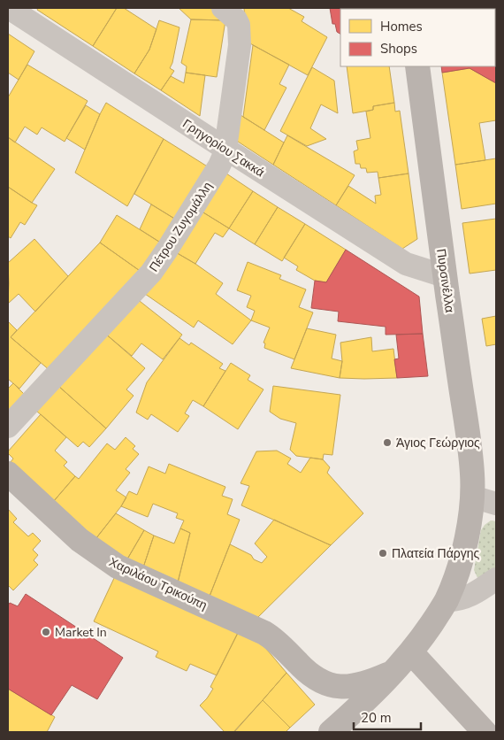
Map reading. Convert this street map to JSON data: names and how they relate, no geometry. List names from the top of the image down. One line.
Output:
{"streets":{"street":["Γρηγορίου Σακκά","Πέτρου Ζυγομάλλη","Πυρσινέλλα","Χαριλάου Τρικούπη"]},"crossings":[["Γρηγορίου Σακκά","Πέτρου Ζυγομάλλη"],["Γρηγορίου Σακκά","Πυρσινέλλα"]],"places":["Άγιος Γεώργιος","Πλατεία Πάργης","Market In"],"legend":["Homes","Shops"],"scale_bar":"20 m"}
